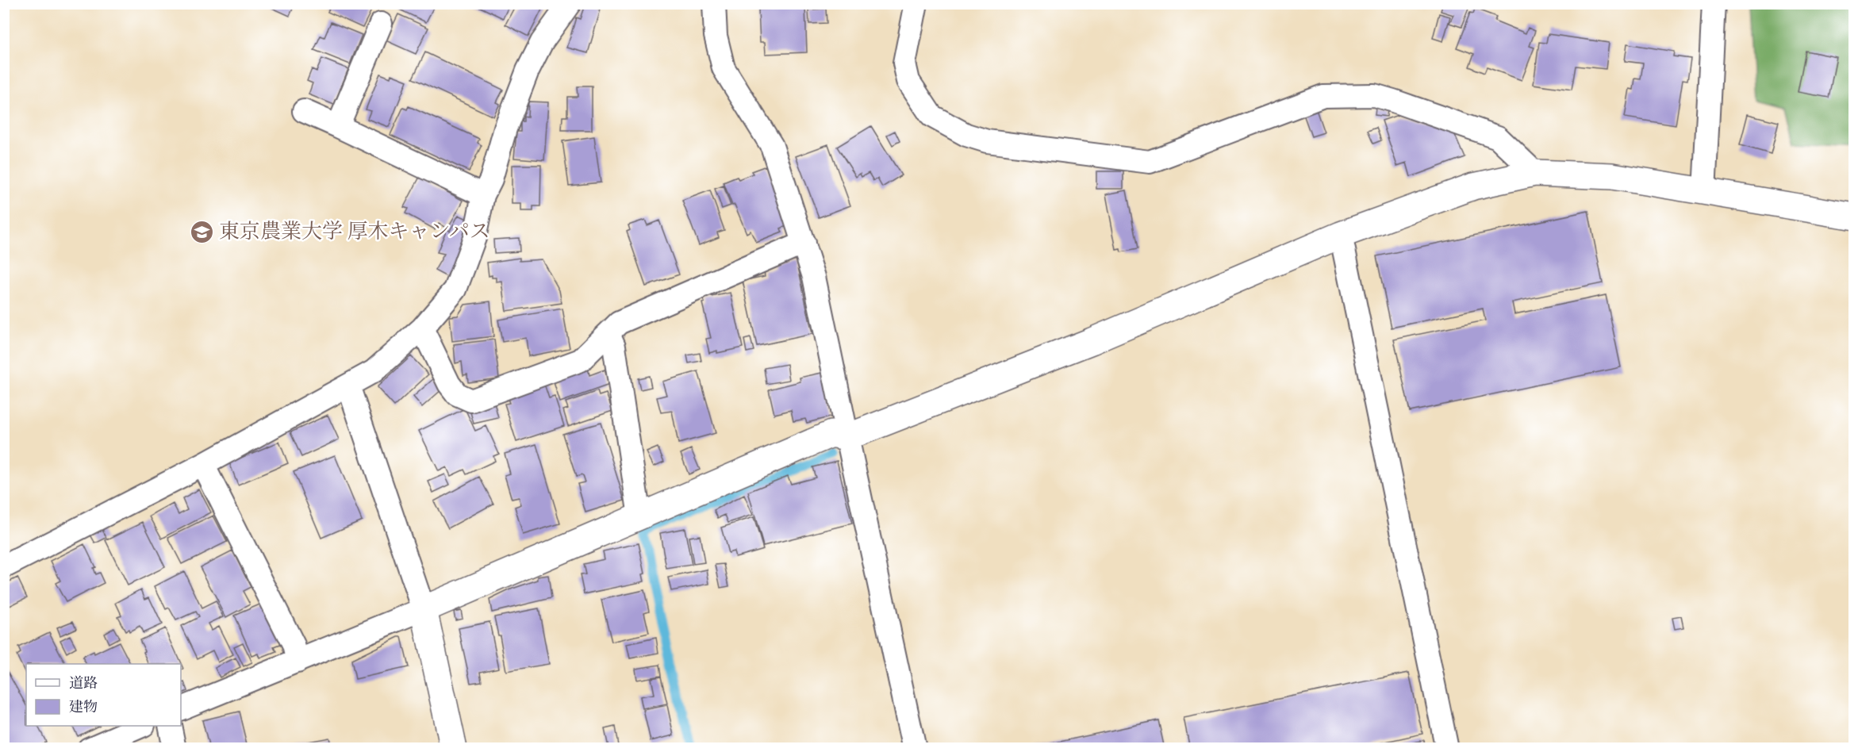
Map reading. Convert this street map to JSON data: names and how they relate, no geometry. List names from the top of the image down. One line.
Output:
{"places":{"school or university":["東京農業大学 厚木キャンパス"]},"legend":["道路","建物"]}
